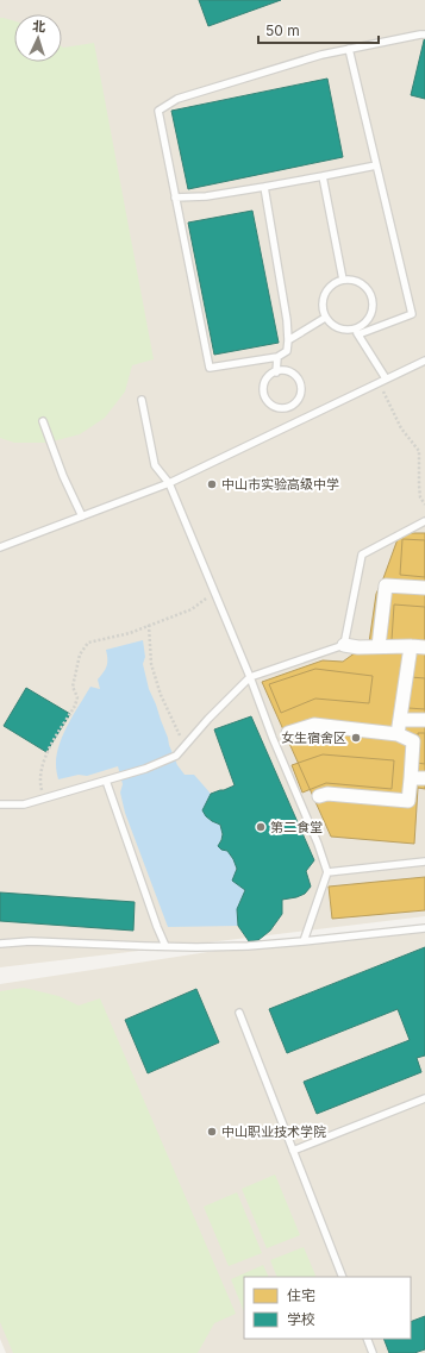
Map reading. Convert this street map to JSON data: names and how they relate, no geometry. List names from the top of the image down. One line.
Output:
{"places":["中山市实验高级中学","女生宿舍区","第二食堂","中山职业技术学院"],"legend":["住宅","学校"],"scale_bar":"50 m","north":"top"}
